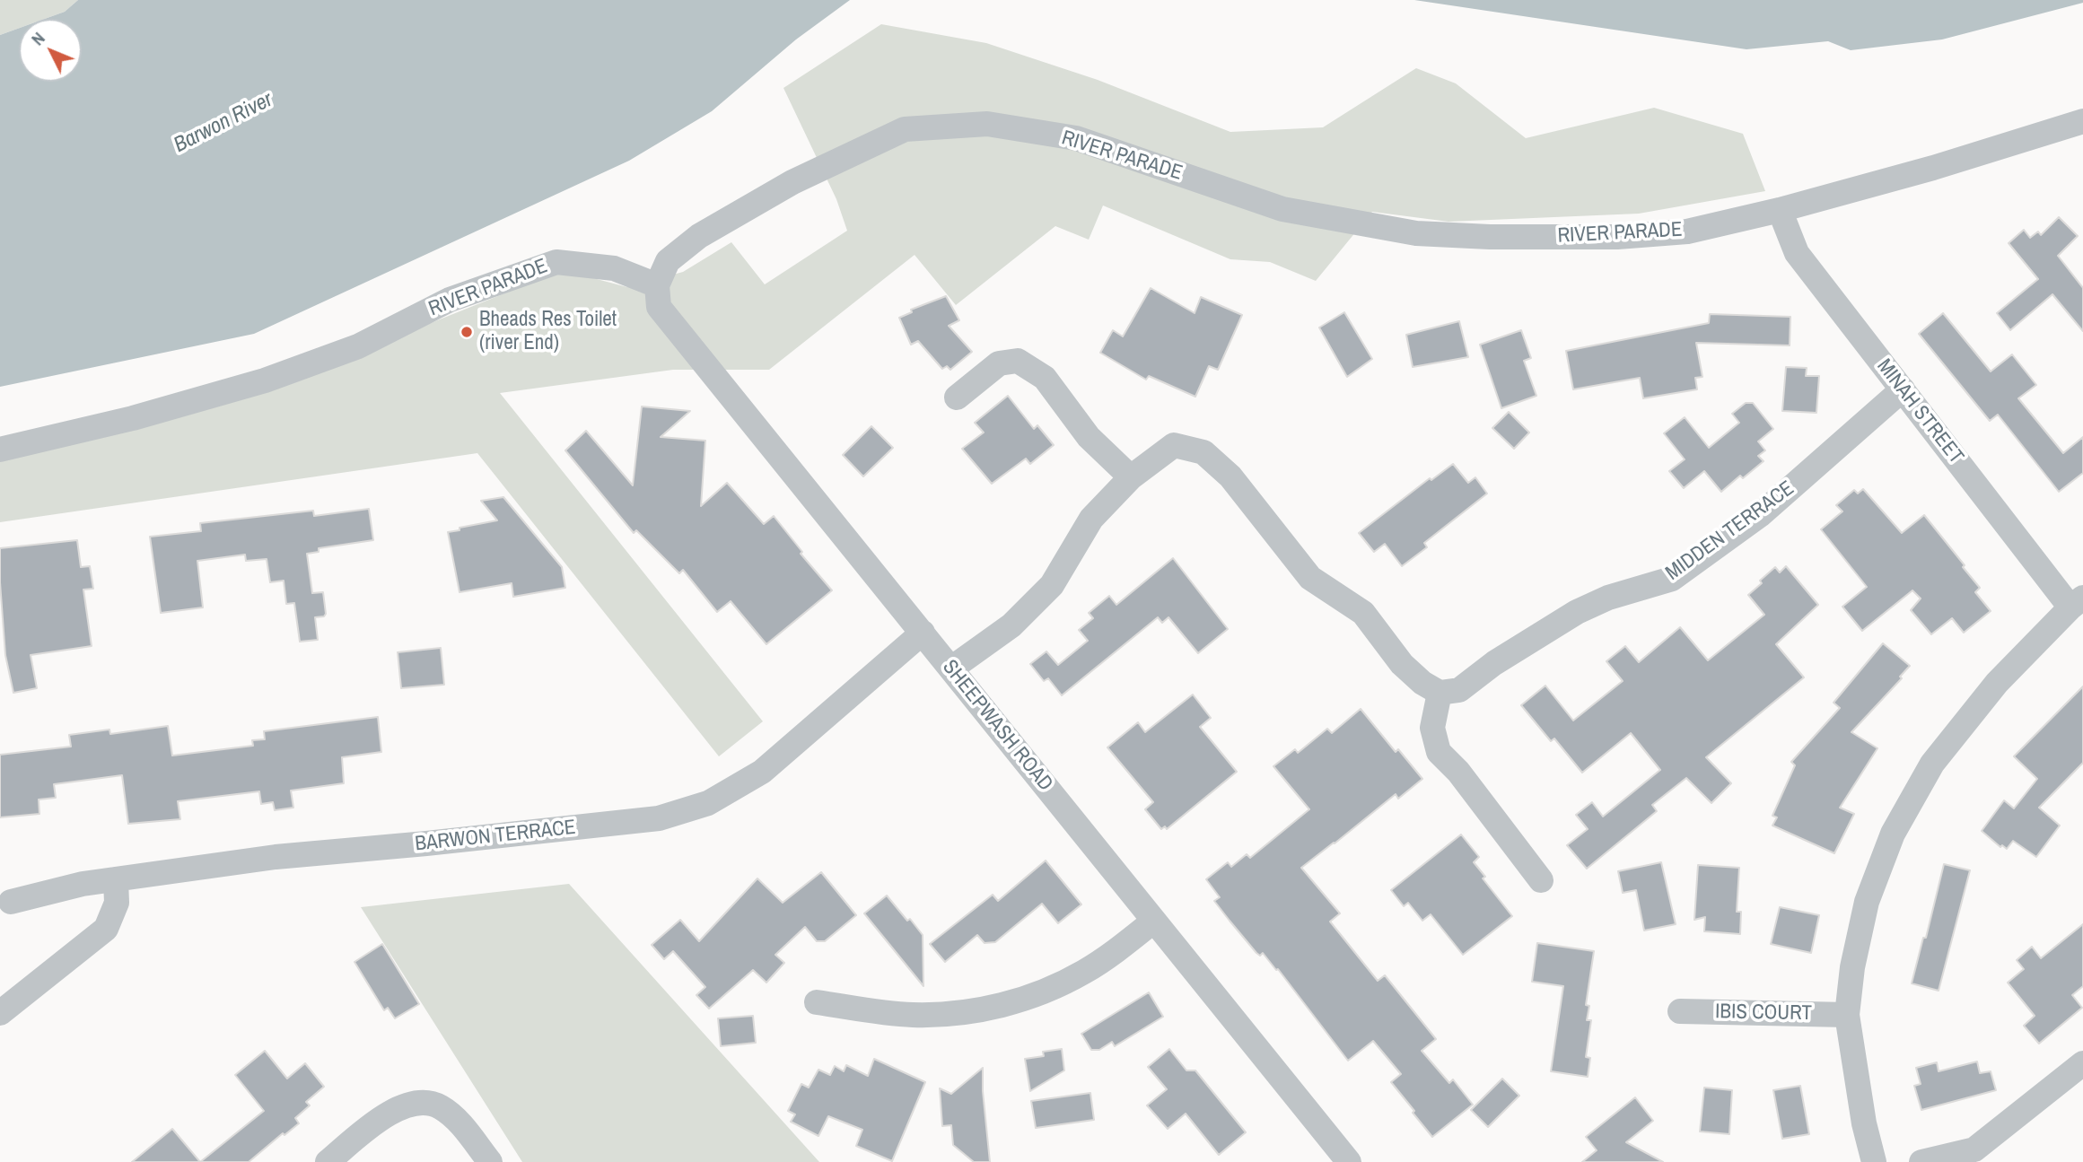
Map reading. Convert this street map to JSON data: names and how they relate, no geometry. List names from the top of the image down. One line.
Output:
{"streets":{"street":["RIVER PARADE","MINAH STREET","MIDDEN TERRACE","SHEEPWASH ROAD","BARWON TERRACE","IBIS COURT"]},"crossings":[["RIVER PARADE","MINAH STREET"],["RIVER PARADE","SHEEPWASH ROAD"],["MINAH STREET","MIDDEN TERRACE"],["SHEEPWASH ROAD","BARWON TERRACE"]],"water":["Barwon River"],"places":["Bheads Res Toilet (river End)"],"north":"top left"}
